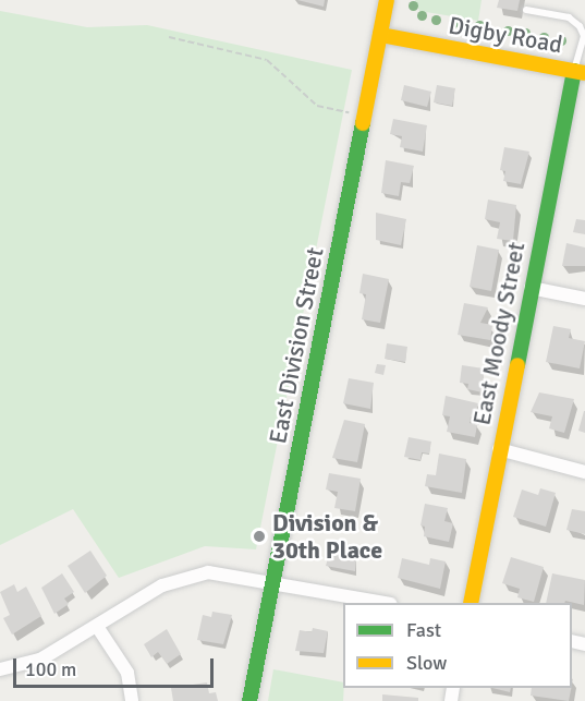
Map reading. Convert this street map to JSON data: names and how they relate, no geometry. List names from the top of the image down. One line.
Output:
{"streets":{"street":["Digby Road","East Moody Street","East Division Street"]},"crossings":[["Digby Road","East Moody Street"],["Digby Road","East Division Street"]],"places":["Division & 30th Place"],"legend":["Fast","Slow"],"scale_bar":"100 m"}
